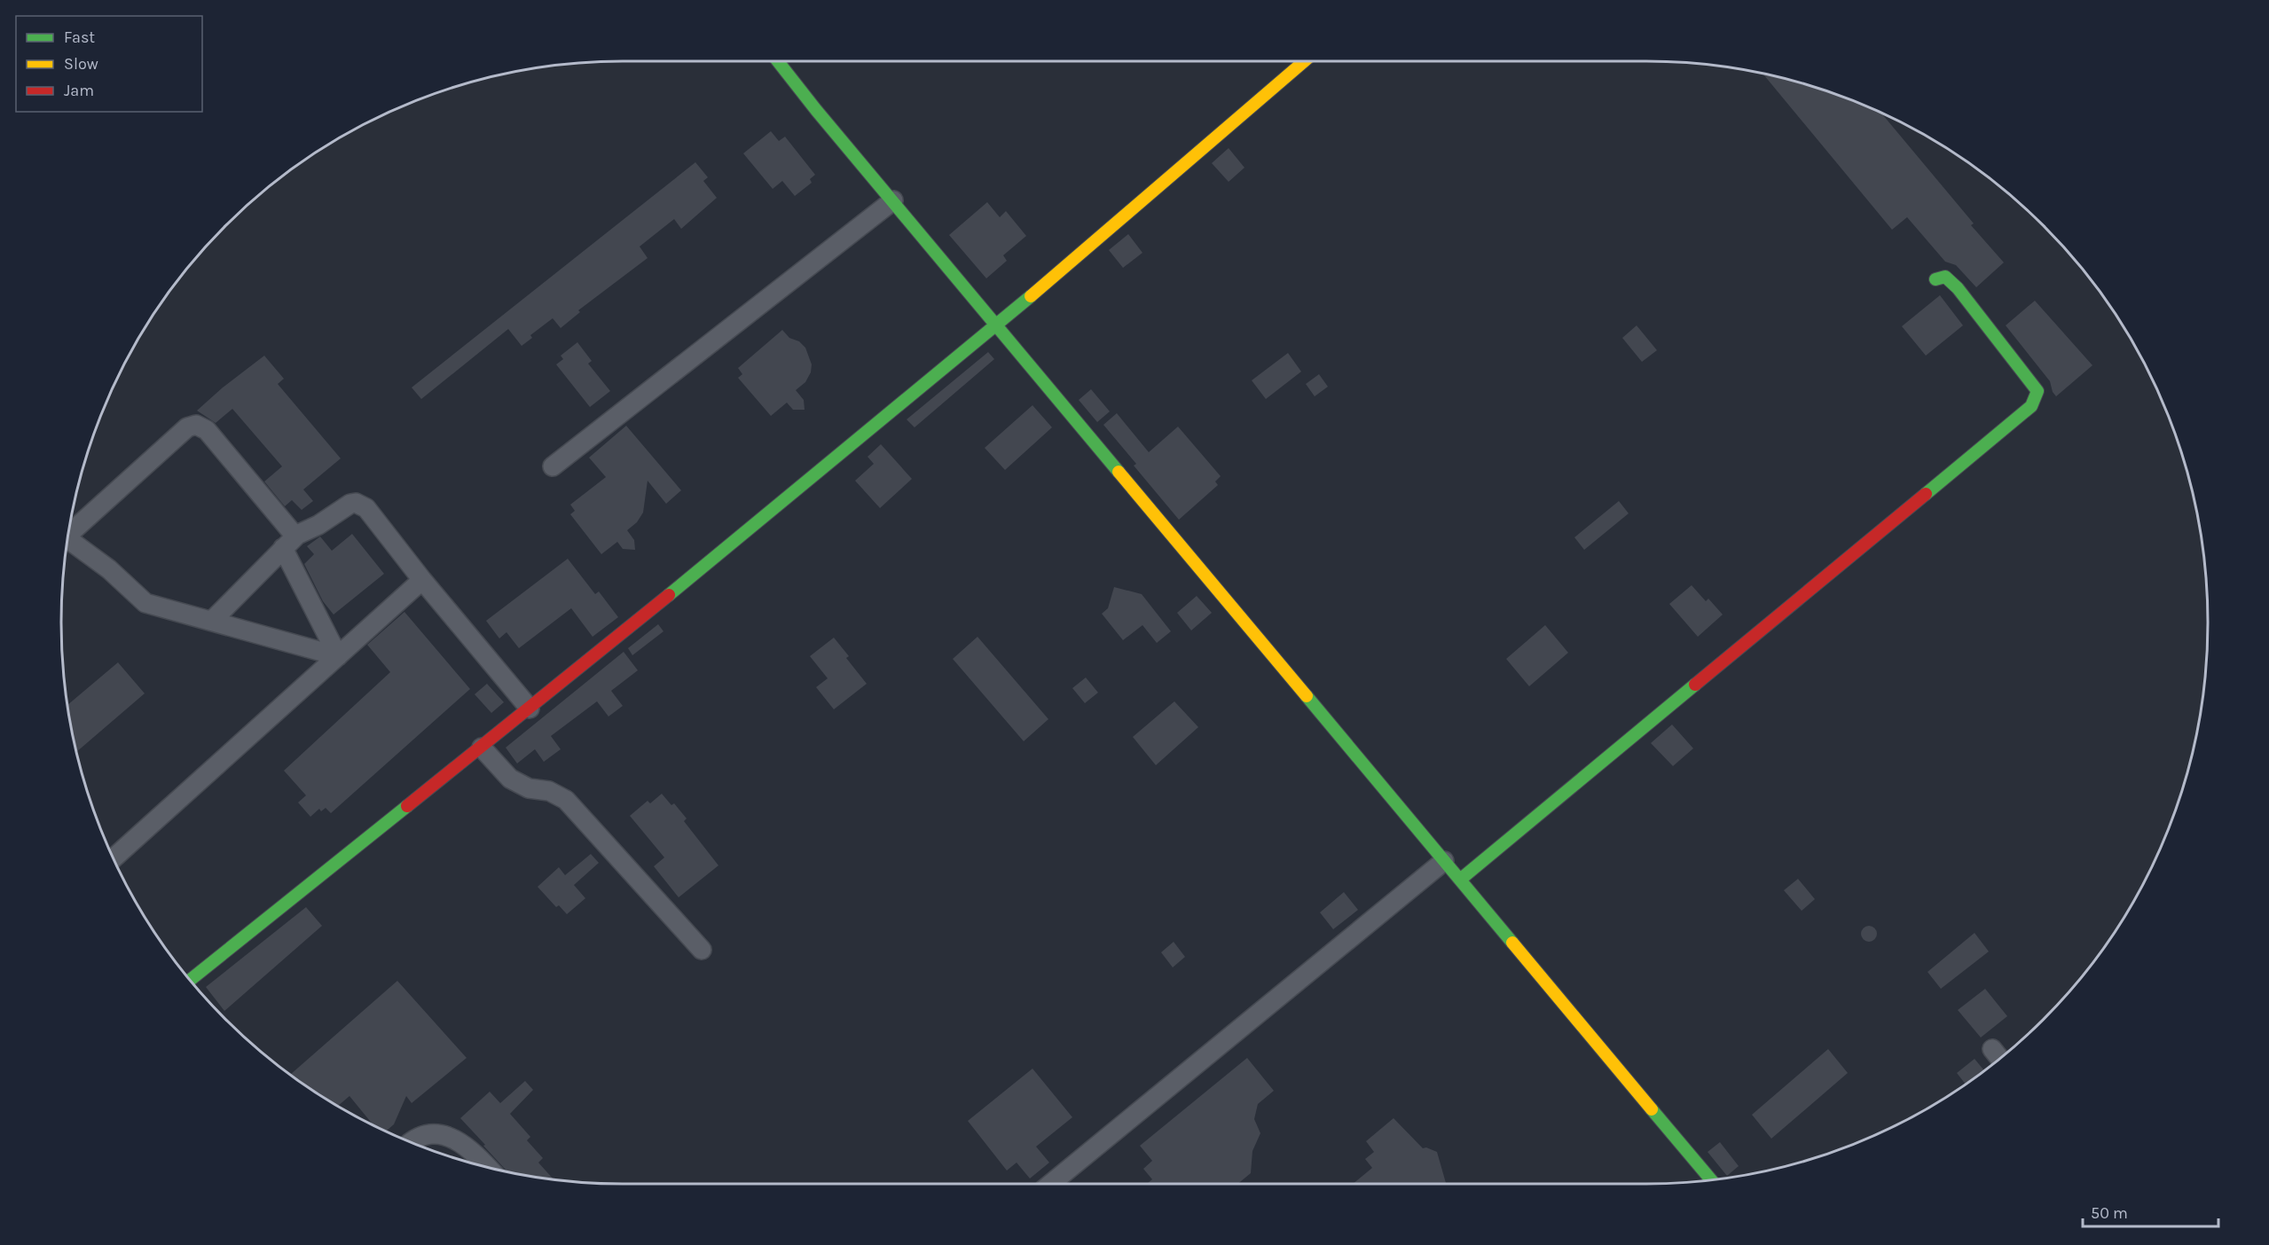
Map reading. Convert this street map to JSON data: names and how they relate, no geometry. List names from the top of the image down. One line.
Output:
{"legend":["Fast","Slow","Jam"],"scale_bar":"50 m"}
